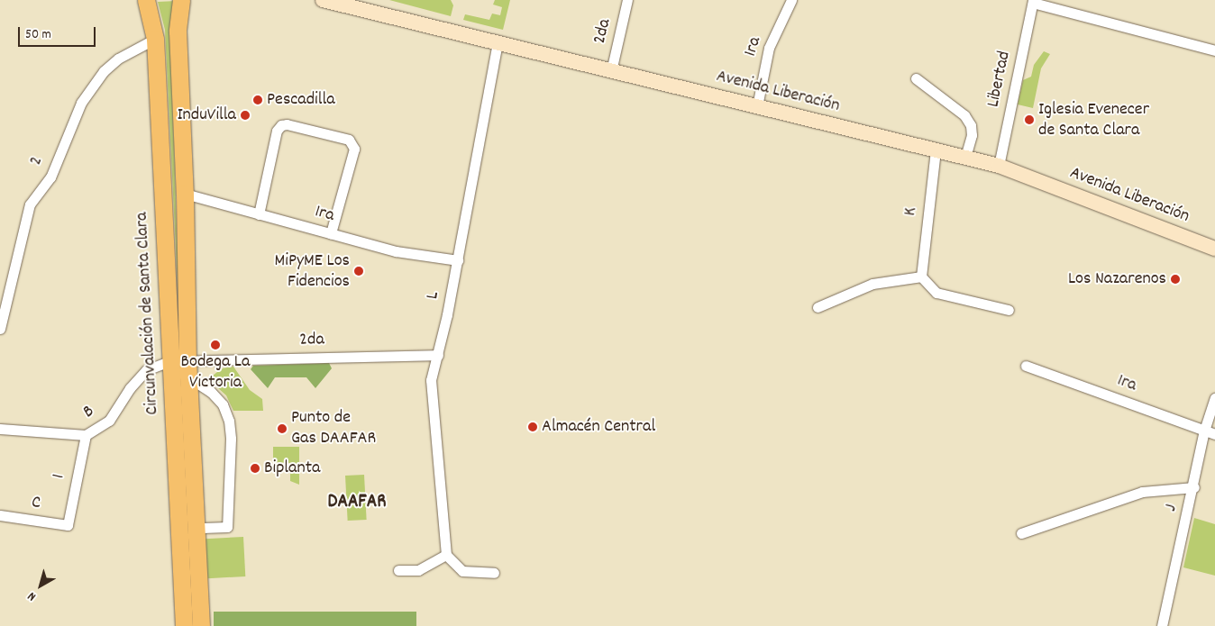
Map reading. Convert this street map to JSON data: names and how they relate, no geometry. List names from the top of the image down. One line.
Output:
{"streets":{"highway":["Circunvalación de Santa Clara"],"main road":["Avenida Liberación"],"street":["2da","1ra","Libertad","2","K","L","B","1","C","J"]},"crossings":[["2da","Avenida Liberación"],["2da","L"],["2da","Circunvalación de Santa Clara"],["2da","B"],["1ra","Avenida Liberación"],["1ra","L"],["1ra","Circunvalación de Santa Clara"],["1ra","J"],["Libertad","Avenida Liberación"],["Avenida Liberación","K"],["Avenida Liberación","L"],["2","Circunvalación de Santa Clara"],["Circunvalación de Santa Clara","B"],["B","1"],["1","C"]],"districts":["DAAFAR"],"places":["Pescadilla","InduVilla","Iglesia Evenecer de Santa Clara","MiPyME Los Fidencios","Los Nazarenos","Bodega La Victoria","Almacén Central","Punto de Gas DAAFAR","Biplanta"],"scale_bar":"50 m","north":"bottom left"}
